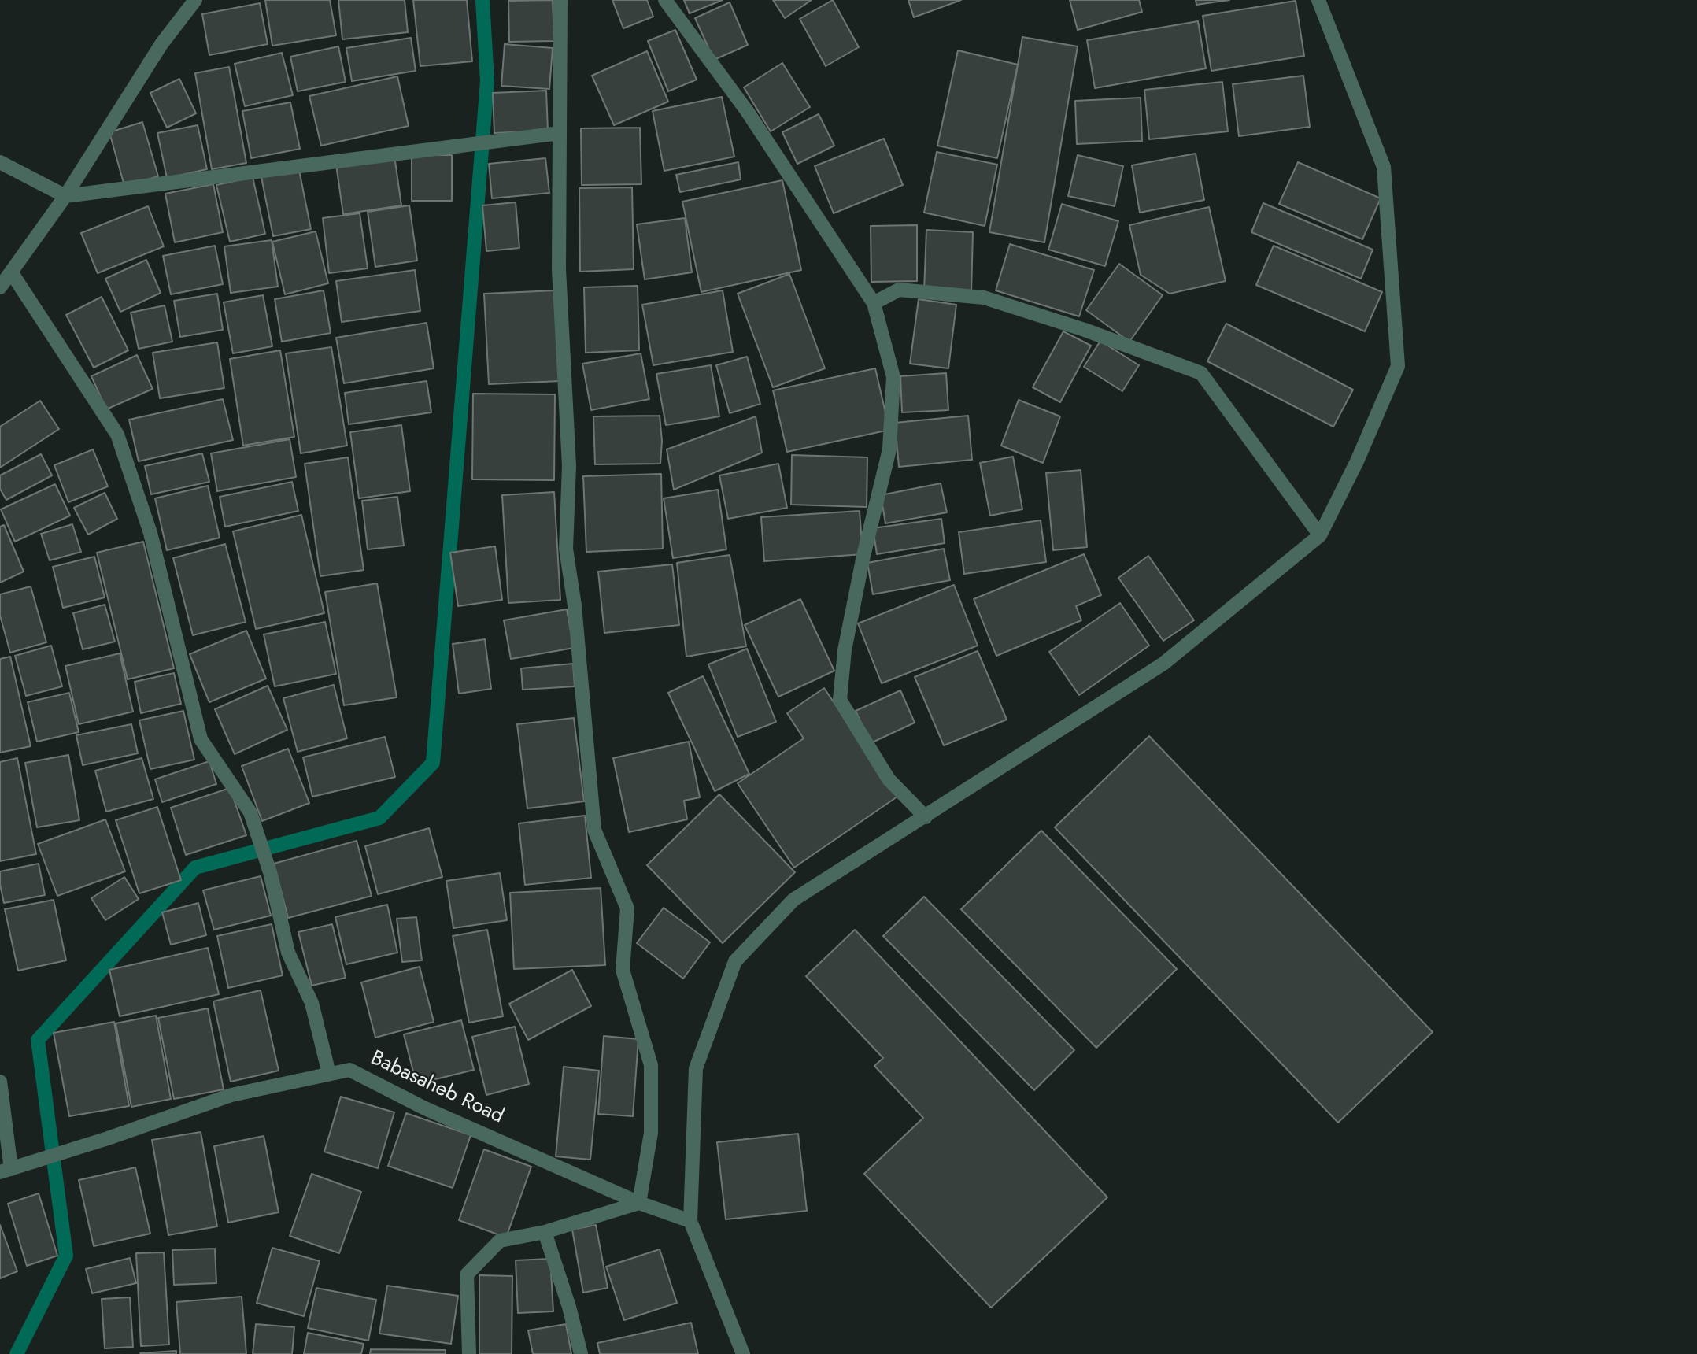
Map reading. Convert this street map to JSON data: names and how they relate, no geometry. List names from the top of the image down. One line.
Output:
{"streets":{"street":["Babasaheb Road"]}}
